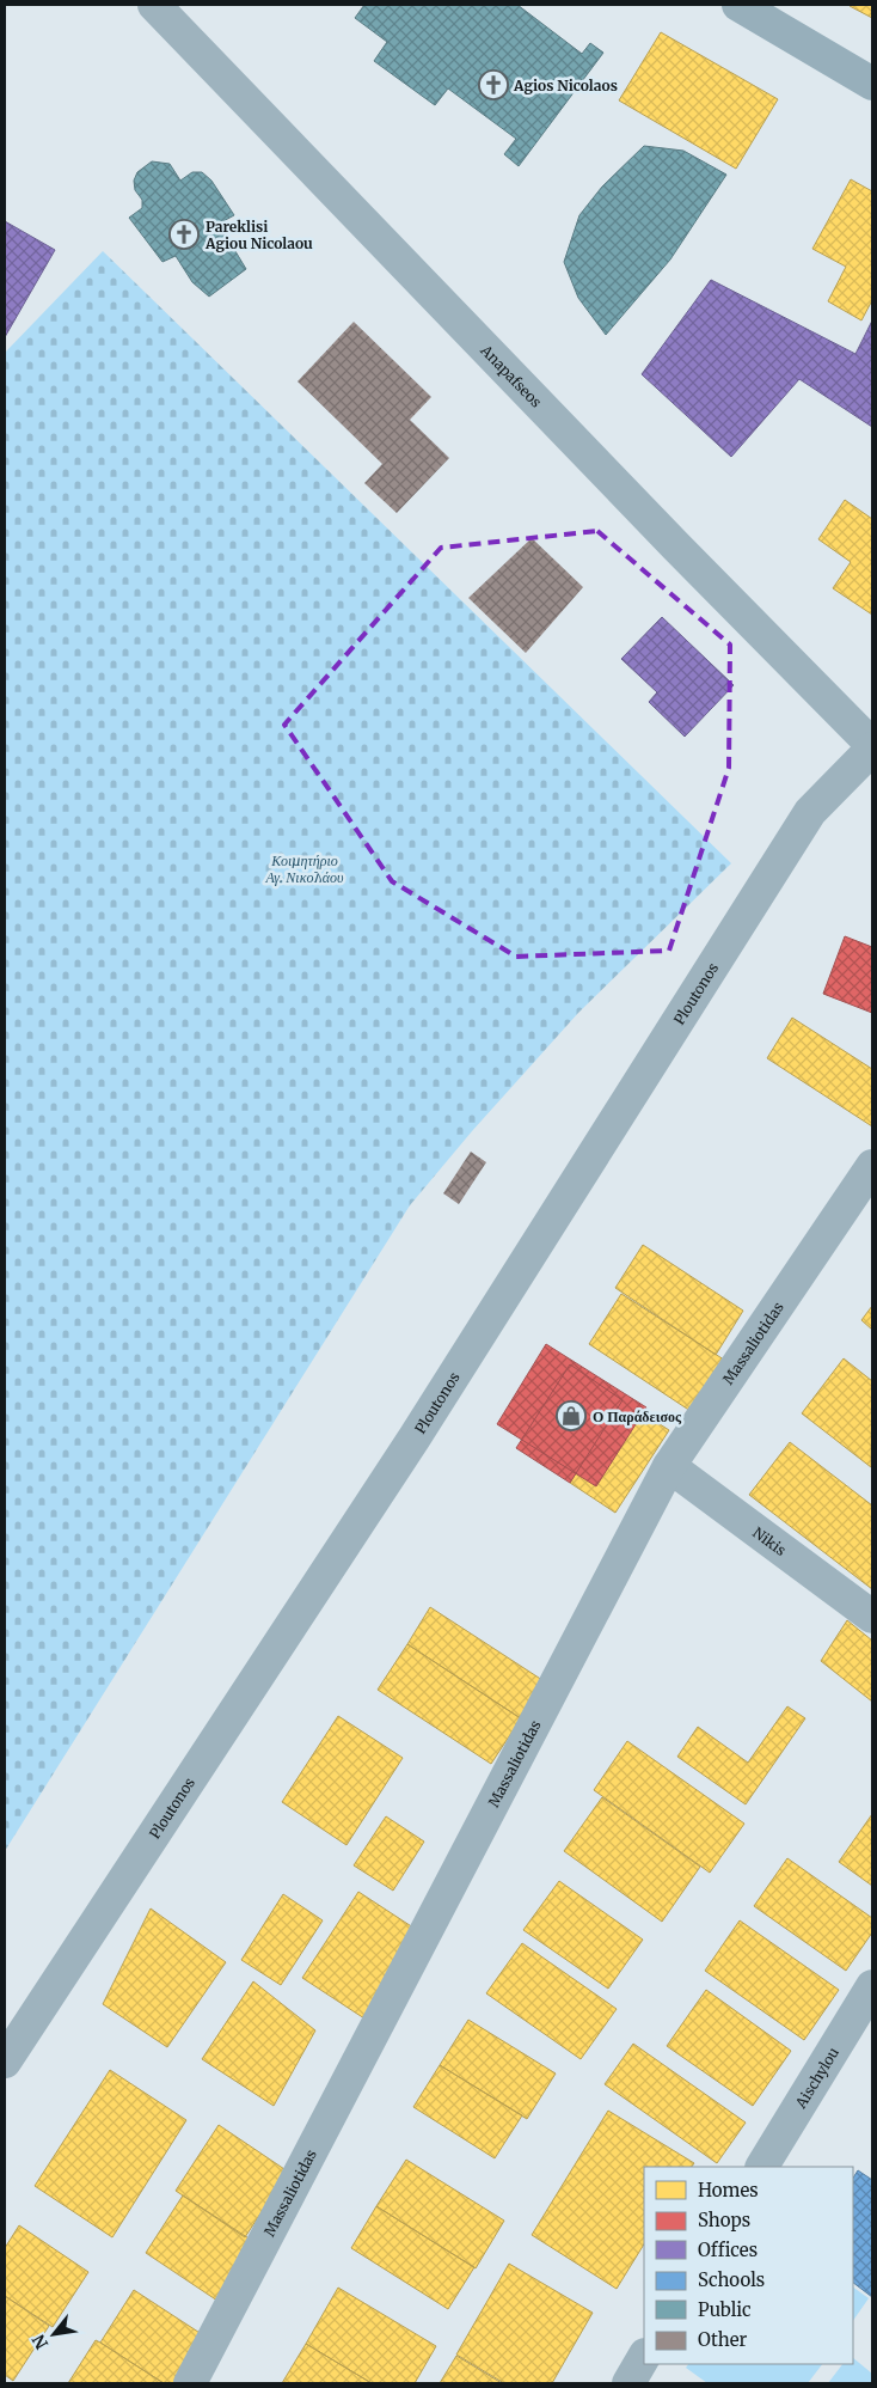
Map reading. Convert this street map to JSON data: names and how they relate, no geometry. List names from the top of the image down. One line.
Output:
{"streets":{"street":["Anapafseos","Ploutonos","Massaliotidas","Nikis","Aischylou"]},"crossings":[["Anapafseos","Ploutonos"],["Massaliotidas","Nikis"]],"parks":["Κοιμητήριο Αγ. Νικολάου"],"places":{"church":["Agios Nicolaos","Pareklisi Agiou Nicolaou"],"shop":["Ο Παράδεισος"]},"legend":["Homes","Shops","Offices","Schools","Public","Other"],"north":"bottom left"}
